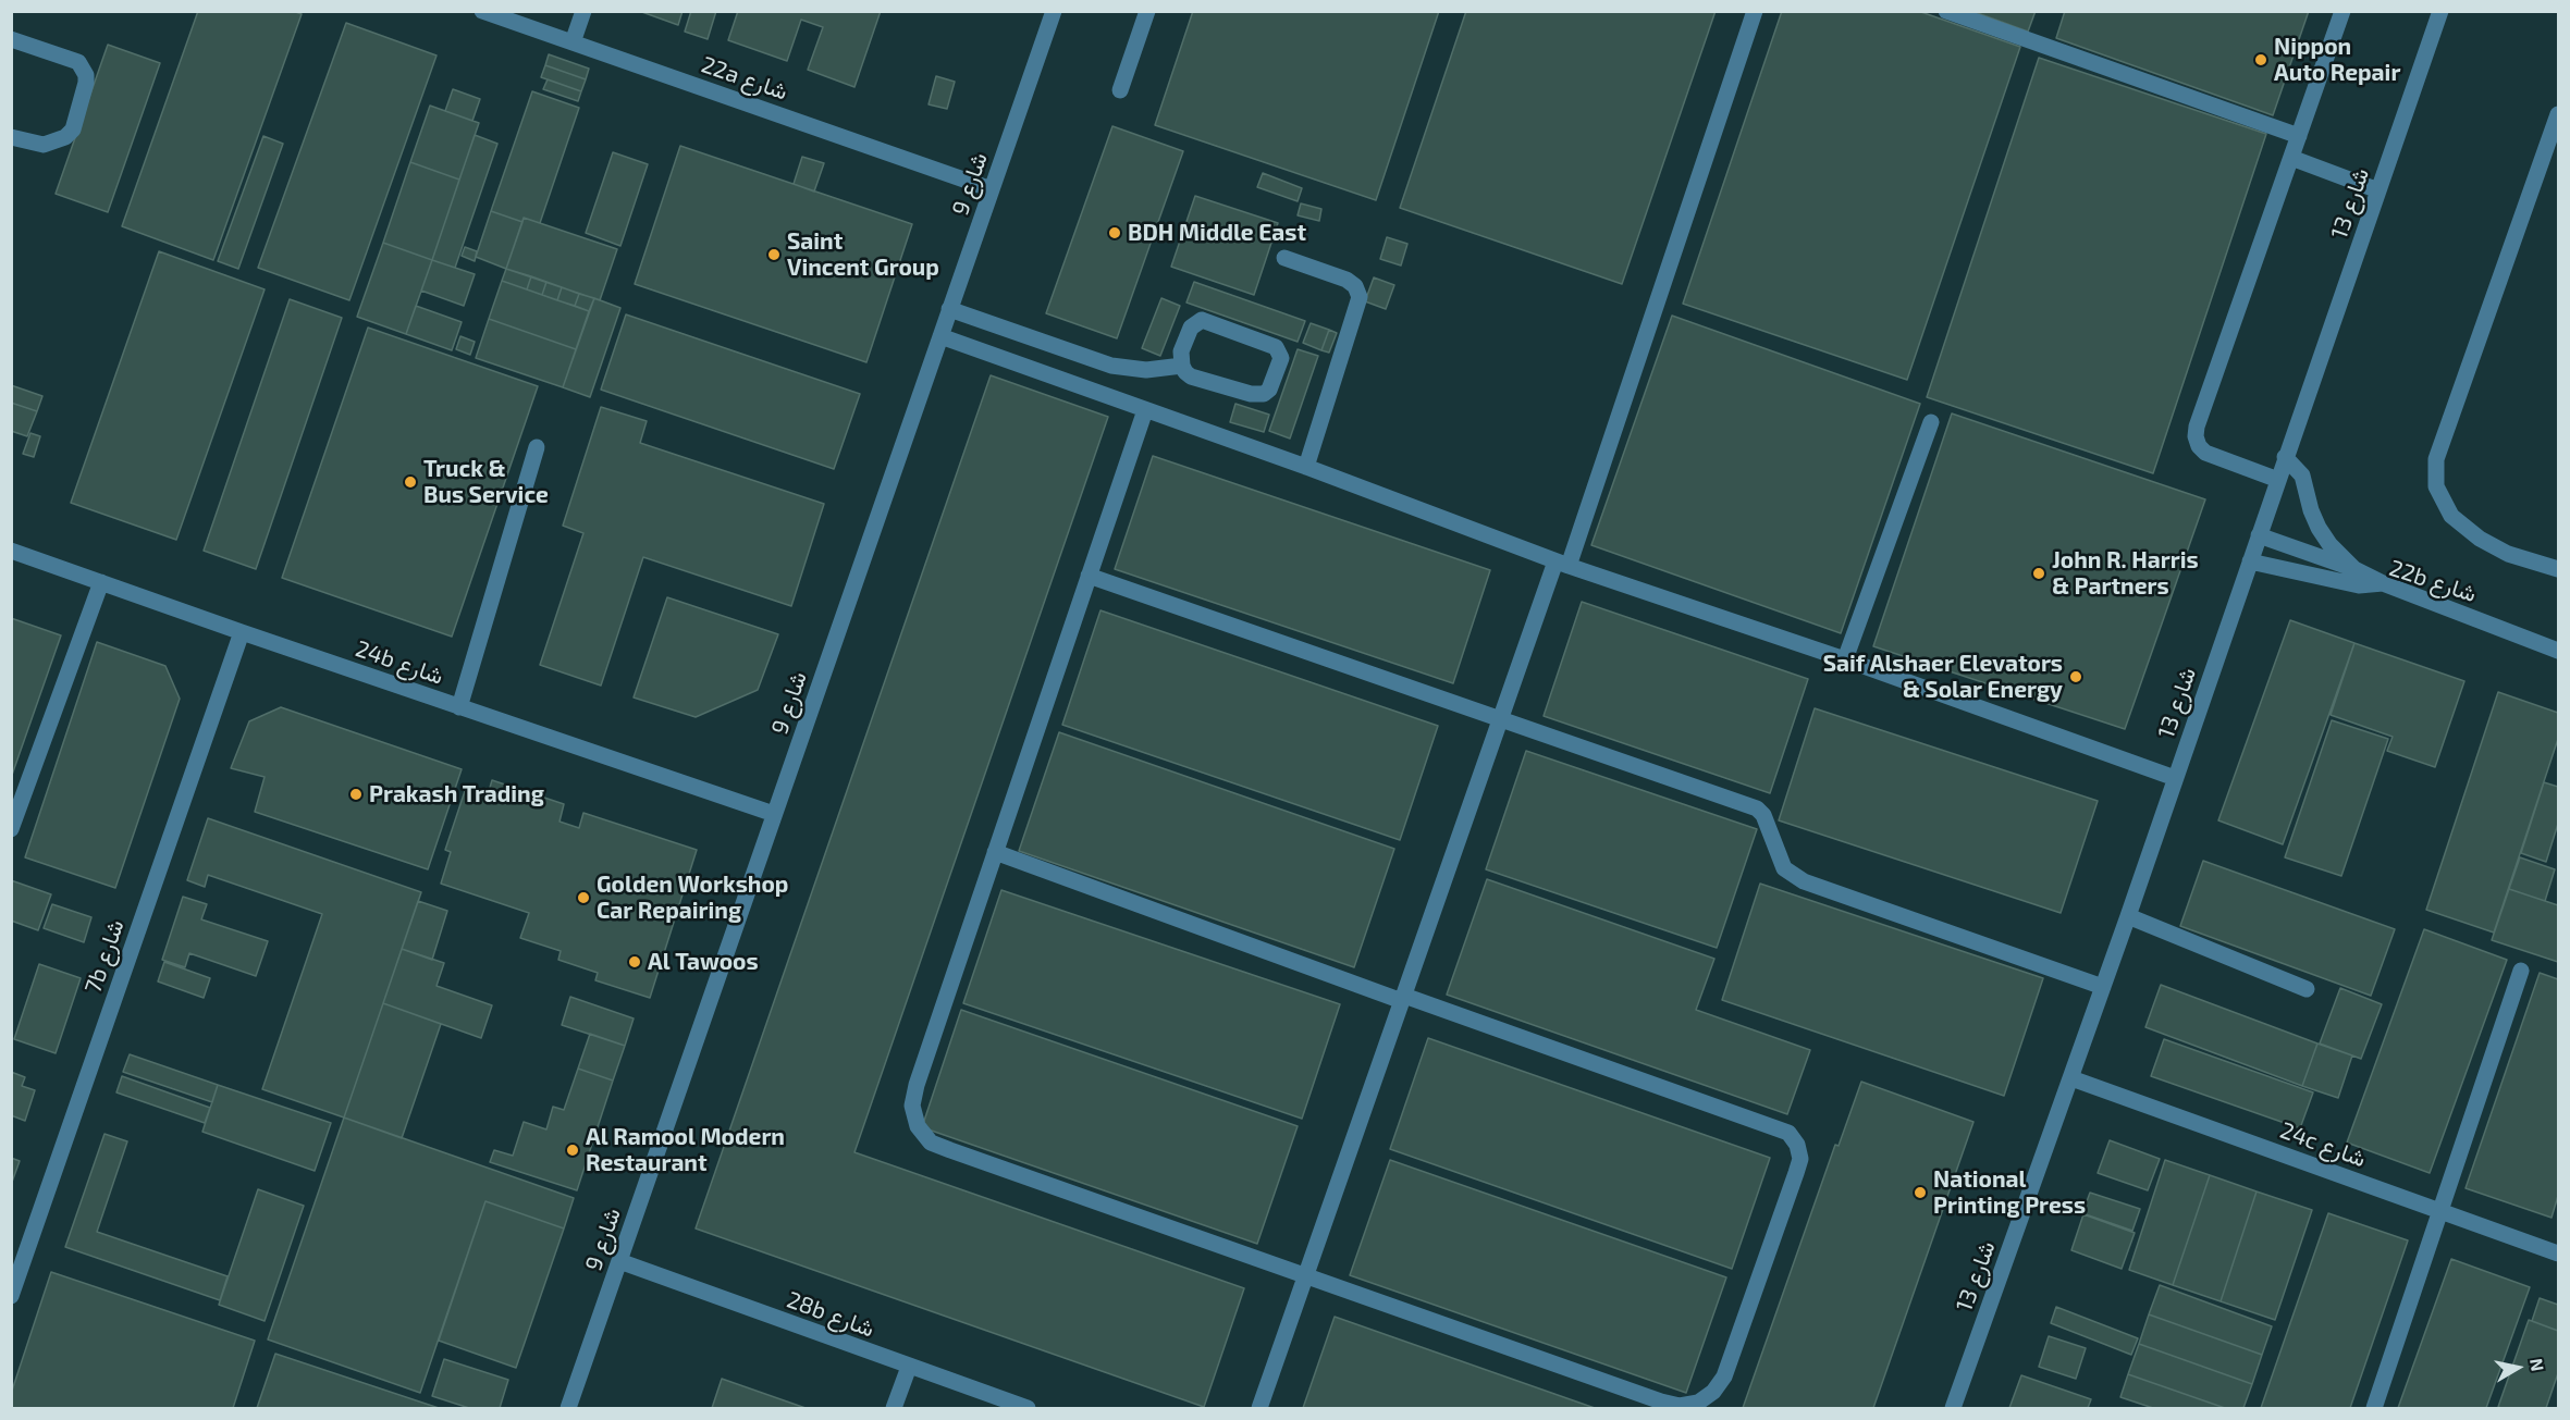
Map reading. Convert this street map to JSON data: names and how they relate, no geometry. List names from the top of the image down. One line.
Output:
{"streets":{"street":["22a شارع","شارع 9","شارع 13","22b شارع","24b شارع","7b شارع","24c شارع","28b شارع"]},"crossings":[["22a شارع","شارع 9"],["شارع 9","24b شارع"],["شارع 9","28b شارع"],["شارع 13","22b شارع"],["شارع 13","24c شارع"],["24b شارع","7b شارع"]],"places":["Nippon Auto Repair","BDH Middle East","Saint Vincent Group","Truck & Bus Service","John R. Harris & Partners","Saif Alshaer Elevators & Solar Energy","Prakash Trading","Golden Workshop Car Repairing","Al Tawoos","Al Ramool Modern Restaurant","National Printing Press"],"north":"right"}
